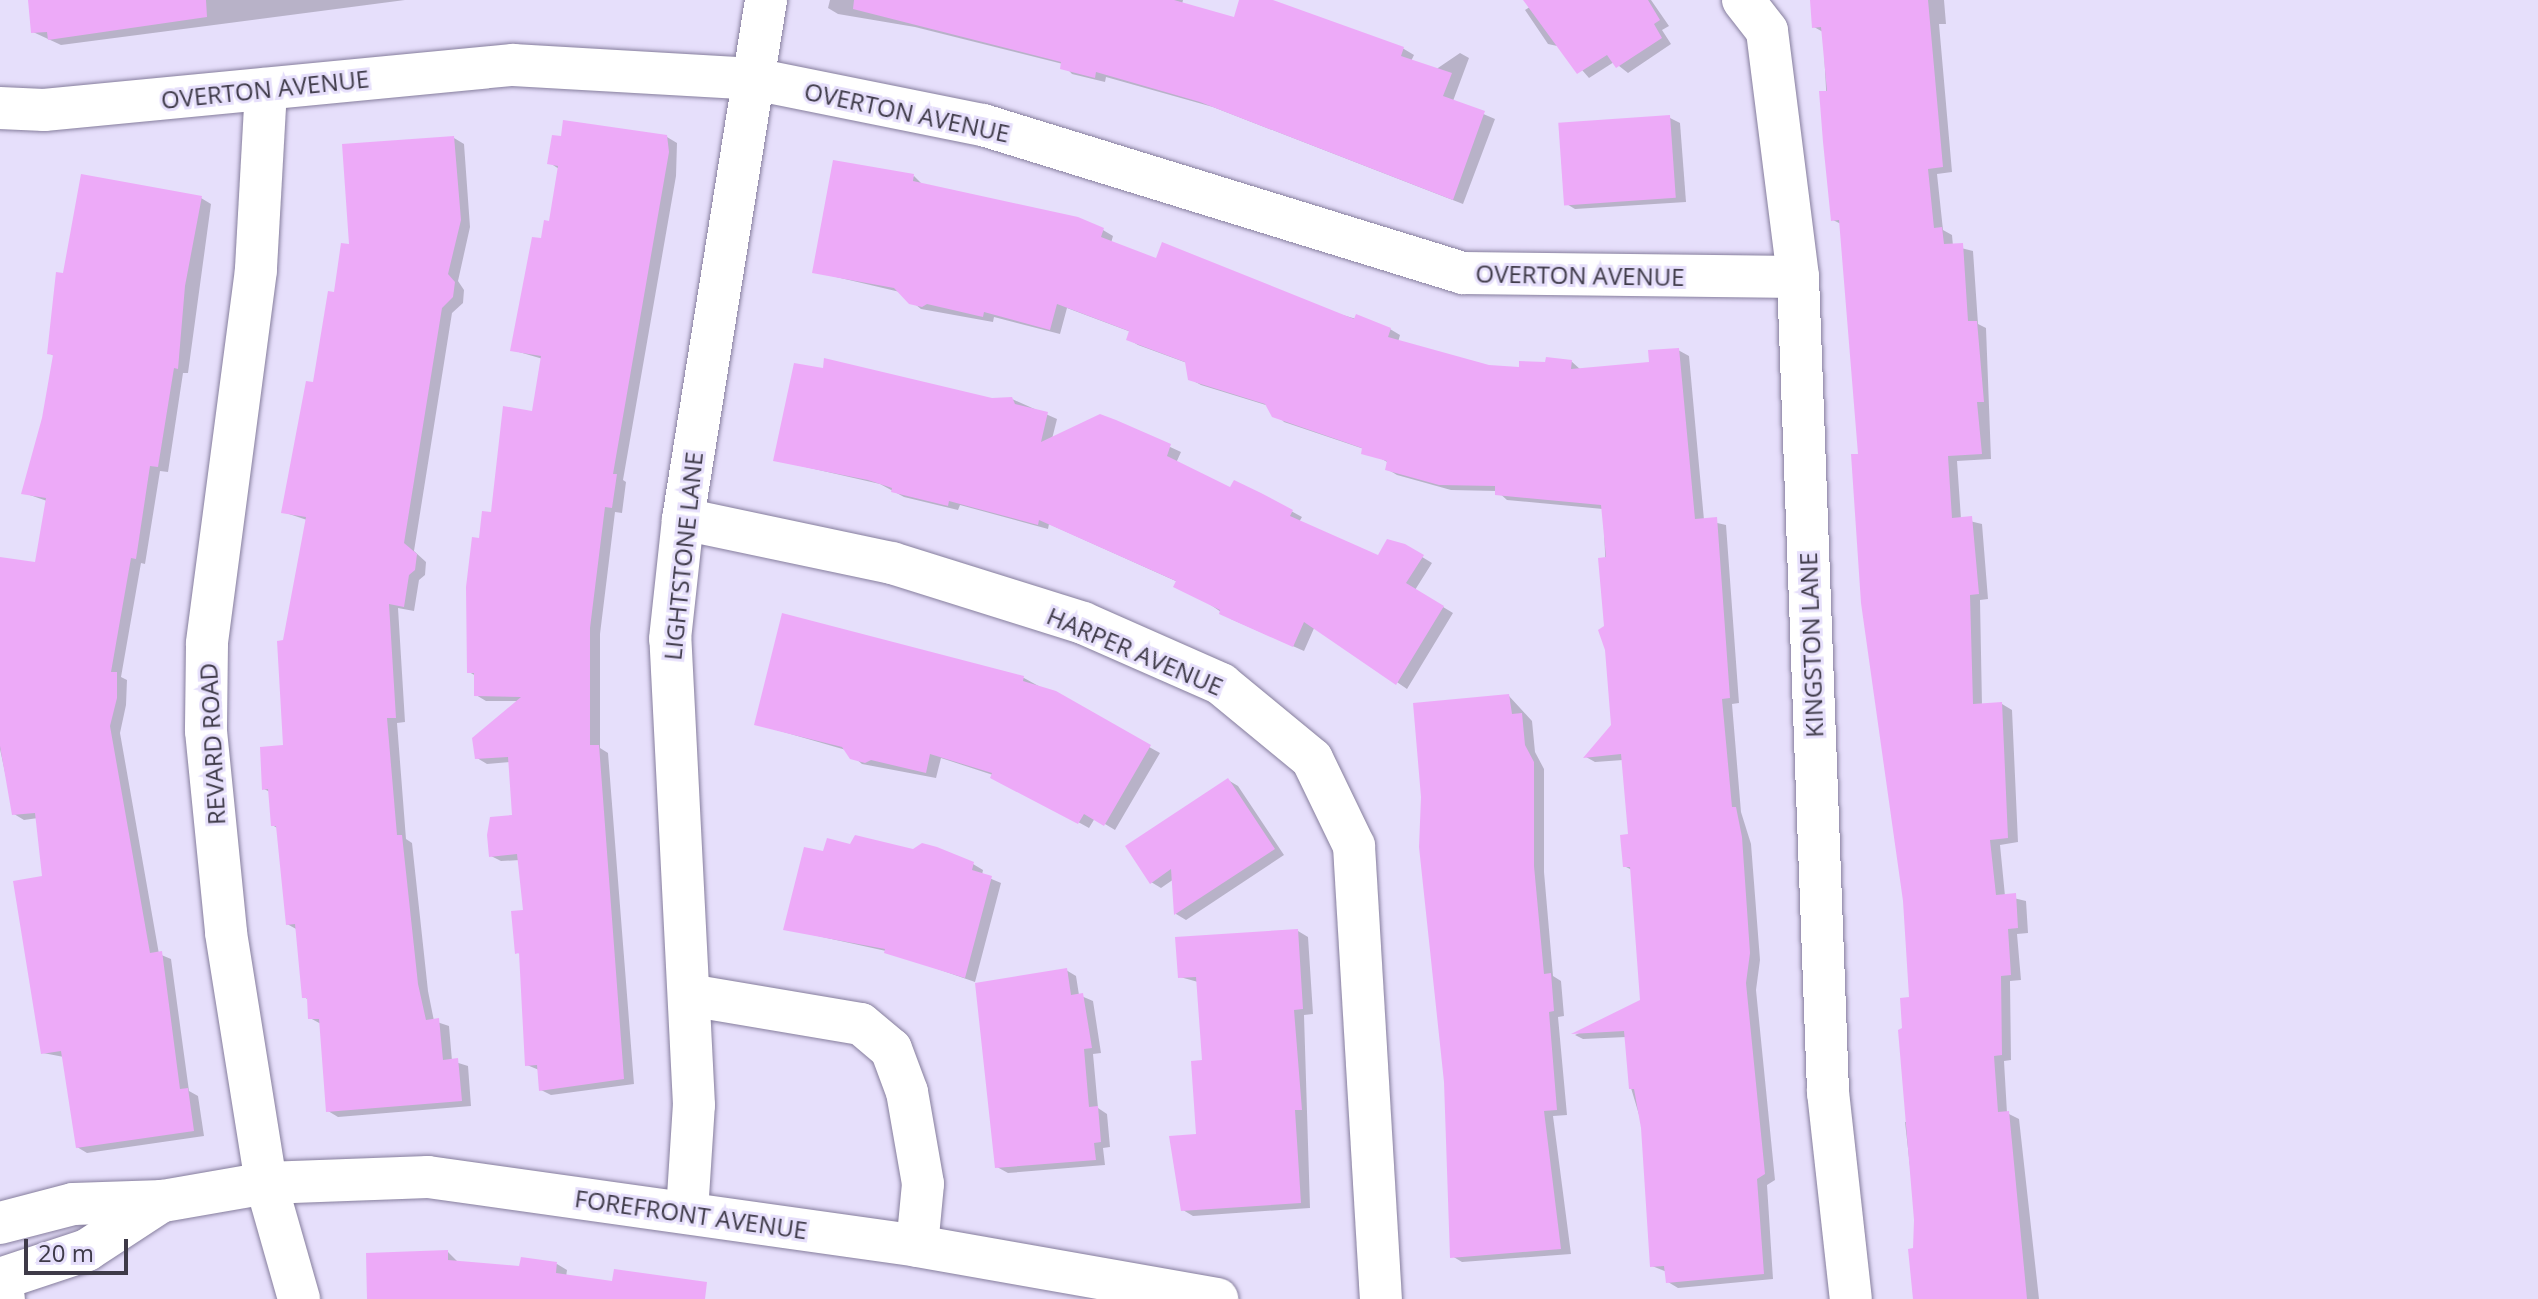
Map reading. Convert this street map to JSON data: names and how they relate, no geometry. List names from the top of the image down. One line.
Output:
{"streets":{"street":["OVERTON AVENUE","LIGHTSTONE LANE","KINGSTON LANE","HARPER AVENUE","REVARD ROAD","FOREFRONT AVENUE"]},"crossings":[["OVERTON AVENUE","LIGHTSTONE LANE"],["OVERTON AVENUE","KINGSTON LANE"],["OVERTON AVENUE","REVARD ROAD"],["LIGHTSTONE LANE","HARPER AVENUE"],["LIGHTSTONE LANE","FOREFRONT AVENUE"],["REVARD ROAD","FOREFRONT AVENUE"]],"scale_bar":"20 m"}
